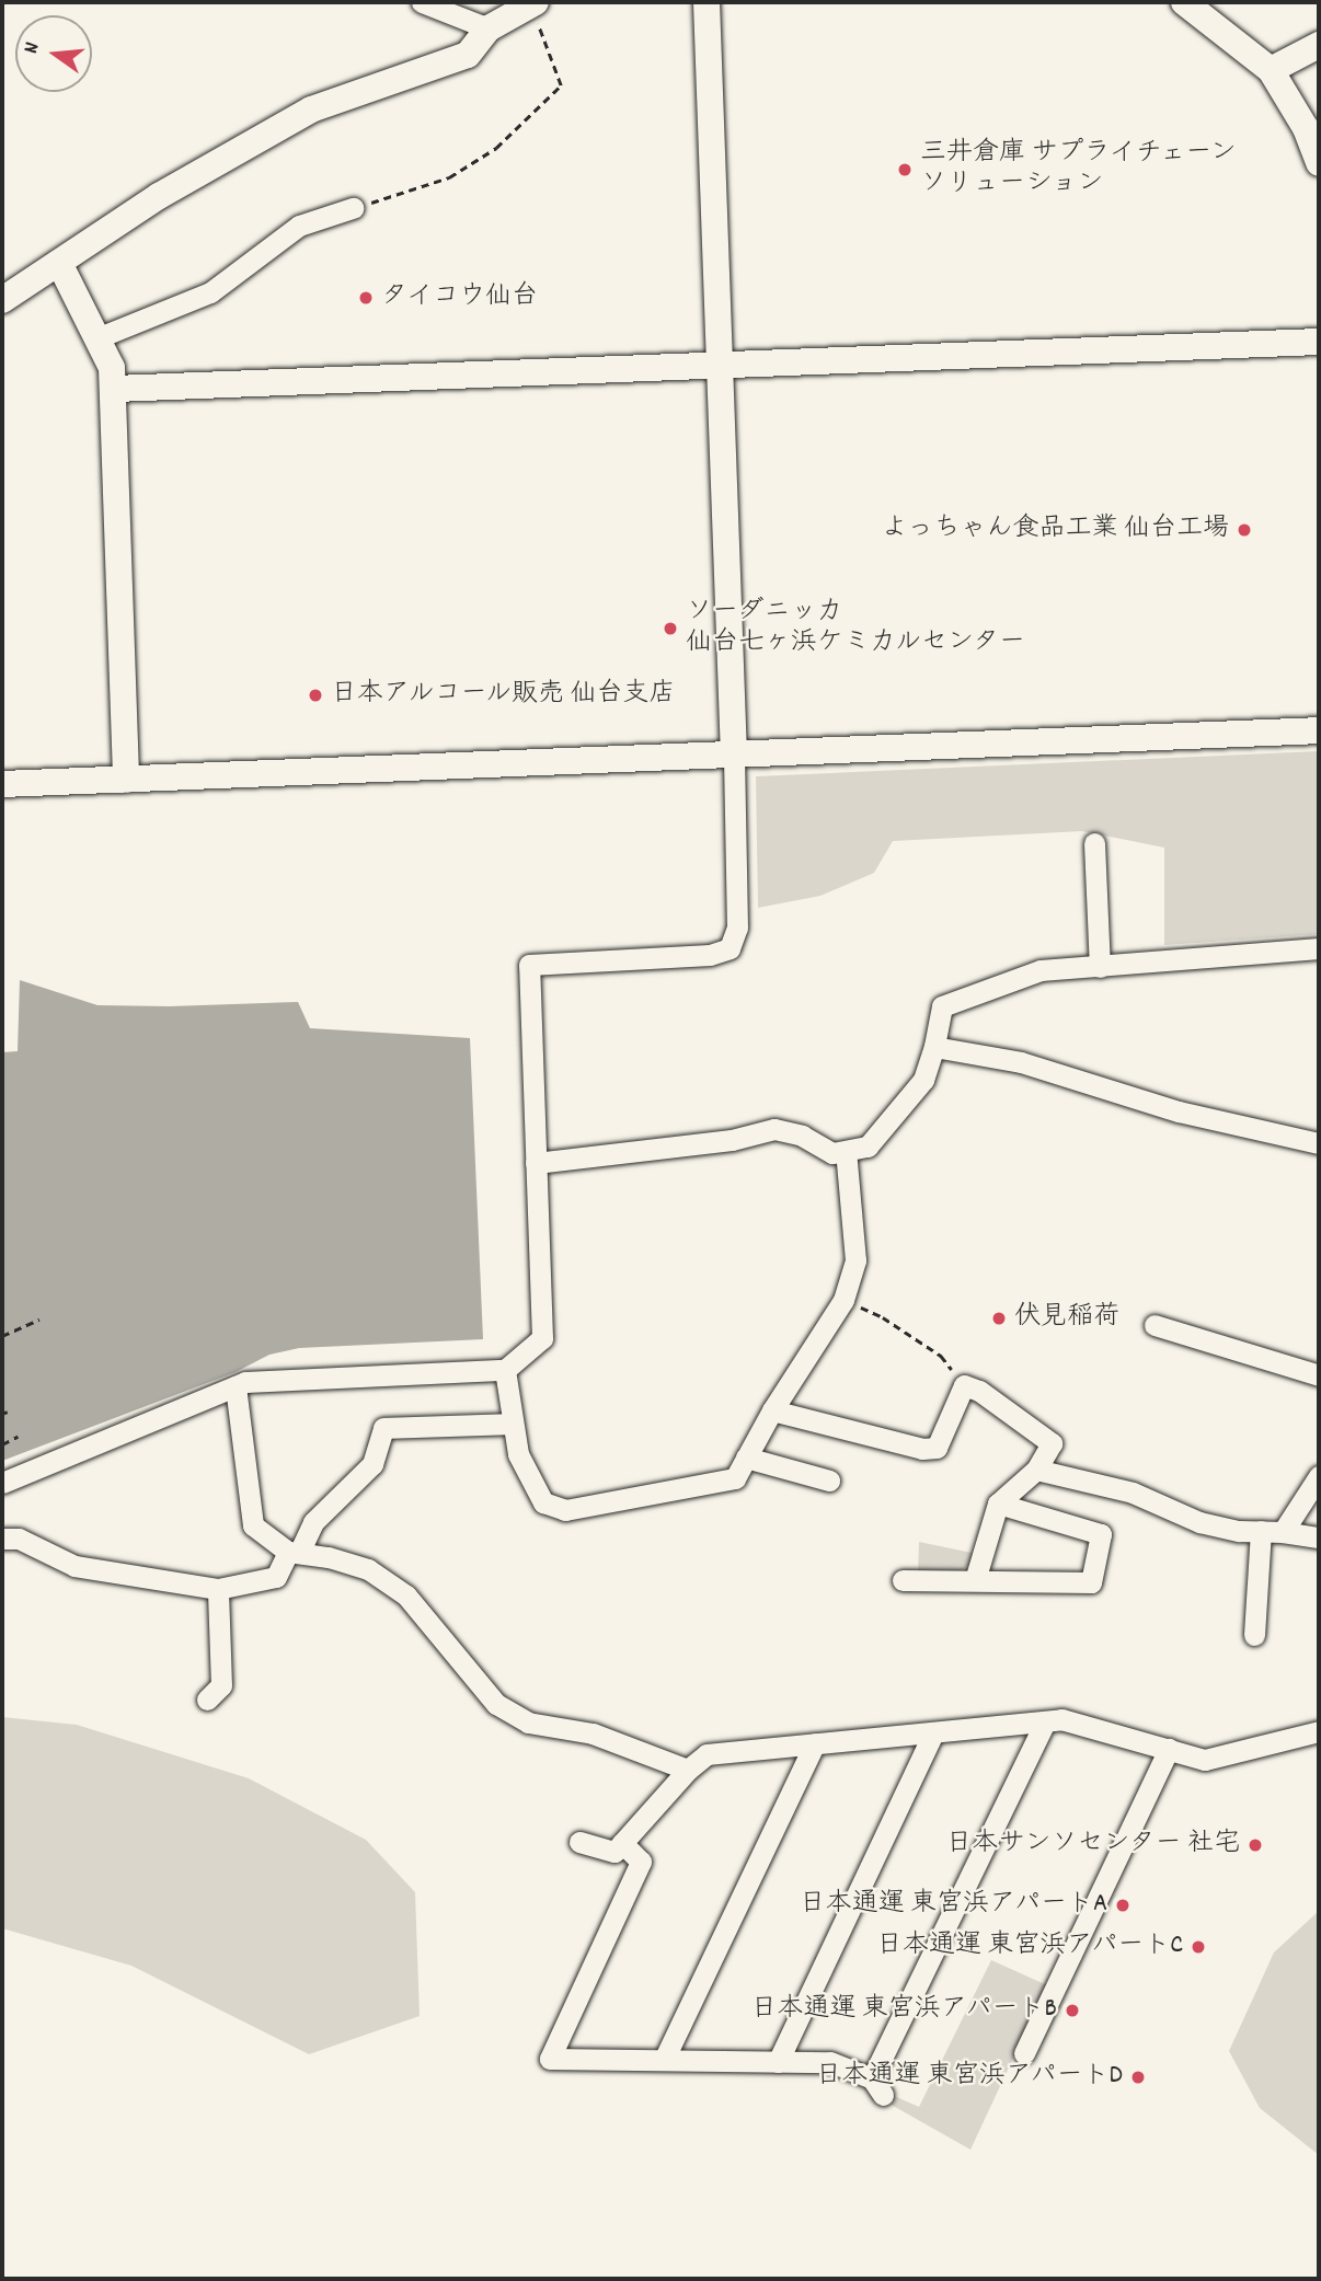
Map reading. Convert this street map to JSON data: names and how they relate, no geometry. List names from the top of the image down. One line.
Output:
{"places":["三井倉庫 サプライチェーン ソリューション","タイコウ仙台","よっちゃん食品工業 仙台工場","ソーダニッカ 仙台七ヶ浜ケミカルセンター","日本アルコール販売 仙台支店","伏見稲荷","日本サンソセンター 社宅","日本通運 東宮浜アパートA","日本通運 東宮浜アパートC","日本通運 東宮浜アパートB","日本通運 東宮浜アパートD"],"north":"left"}
